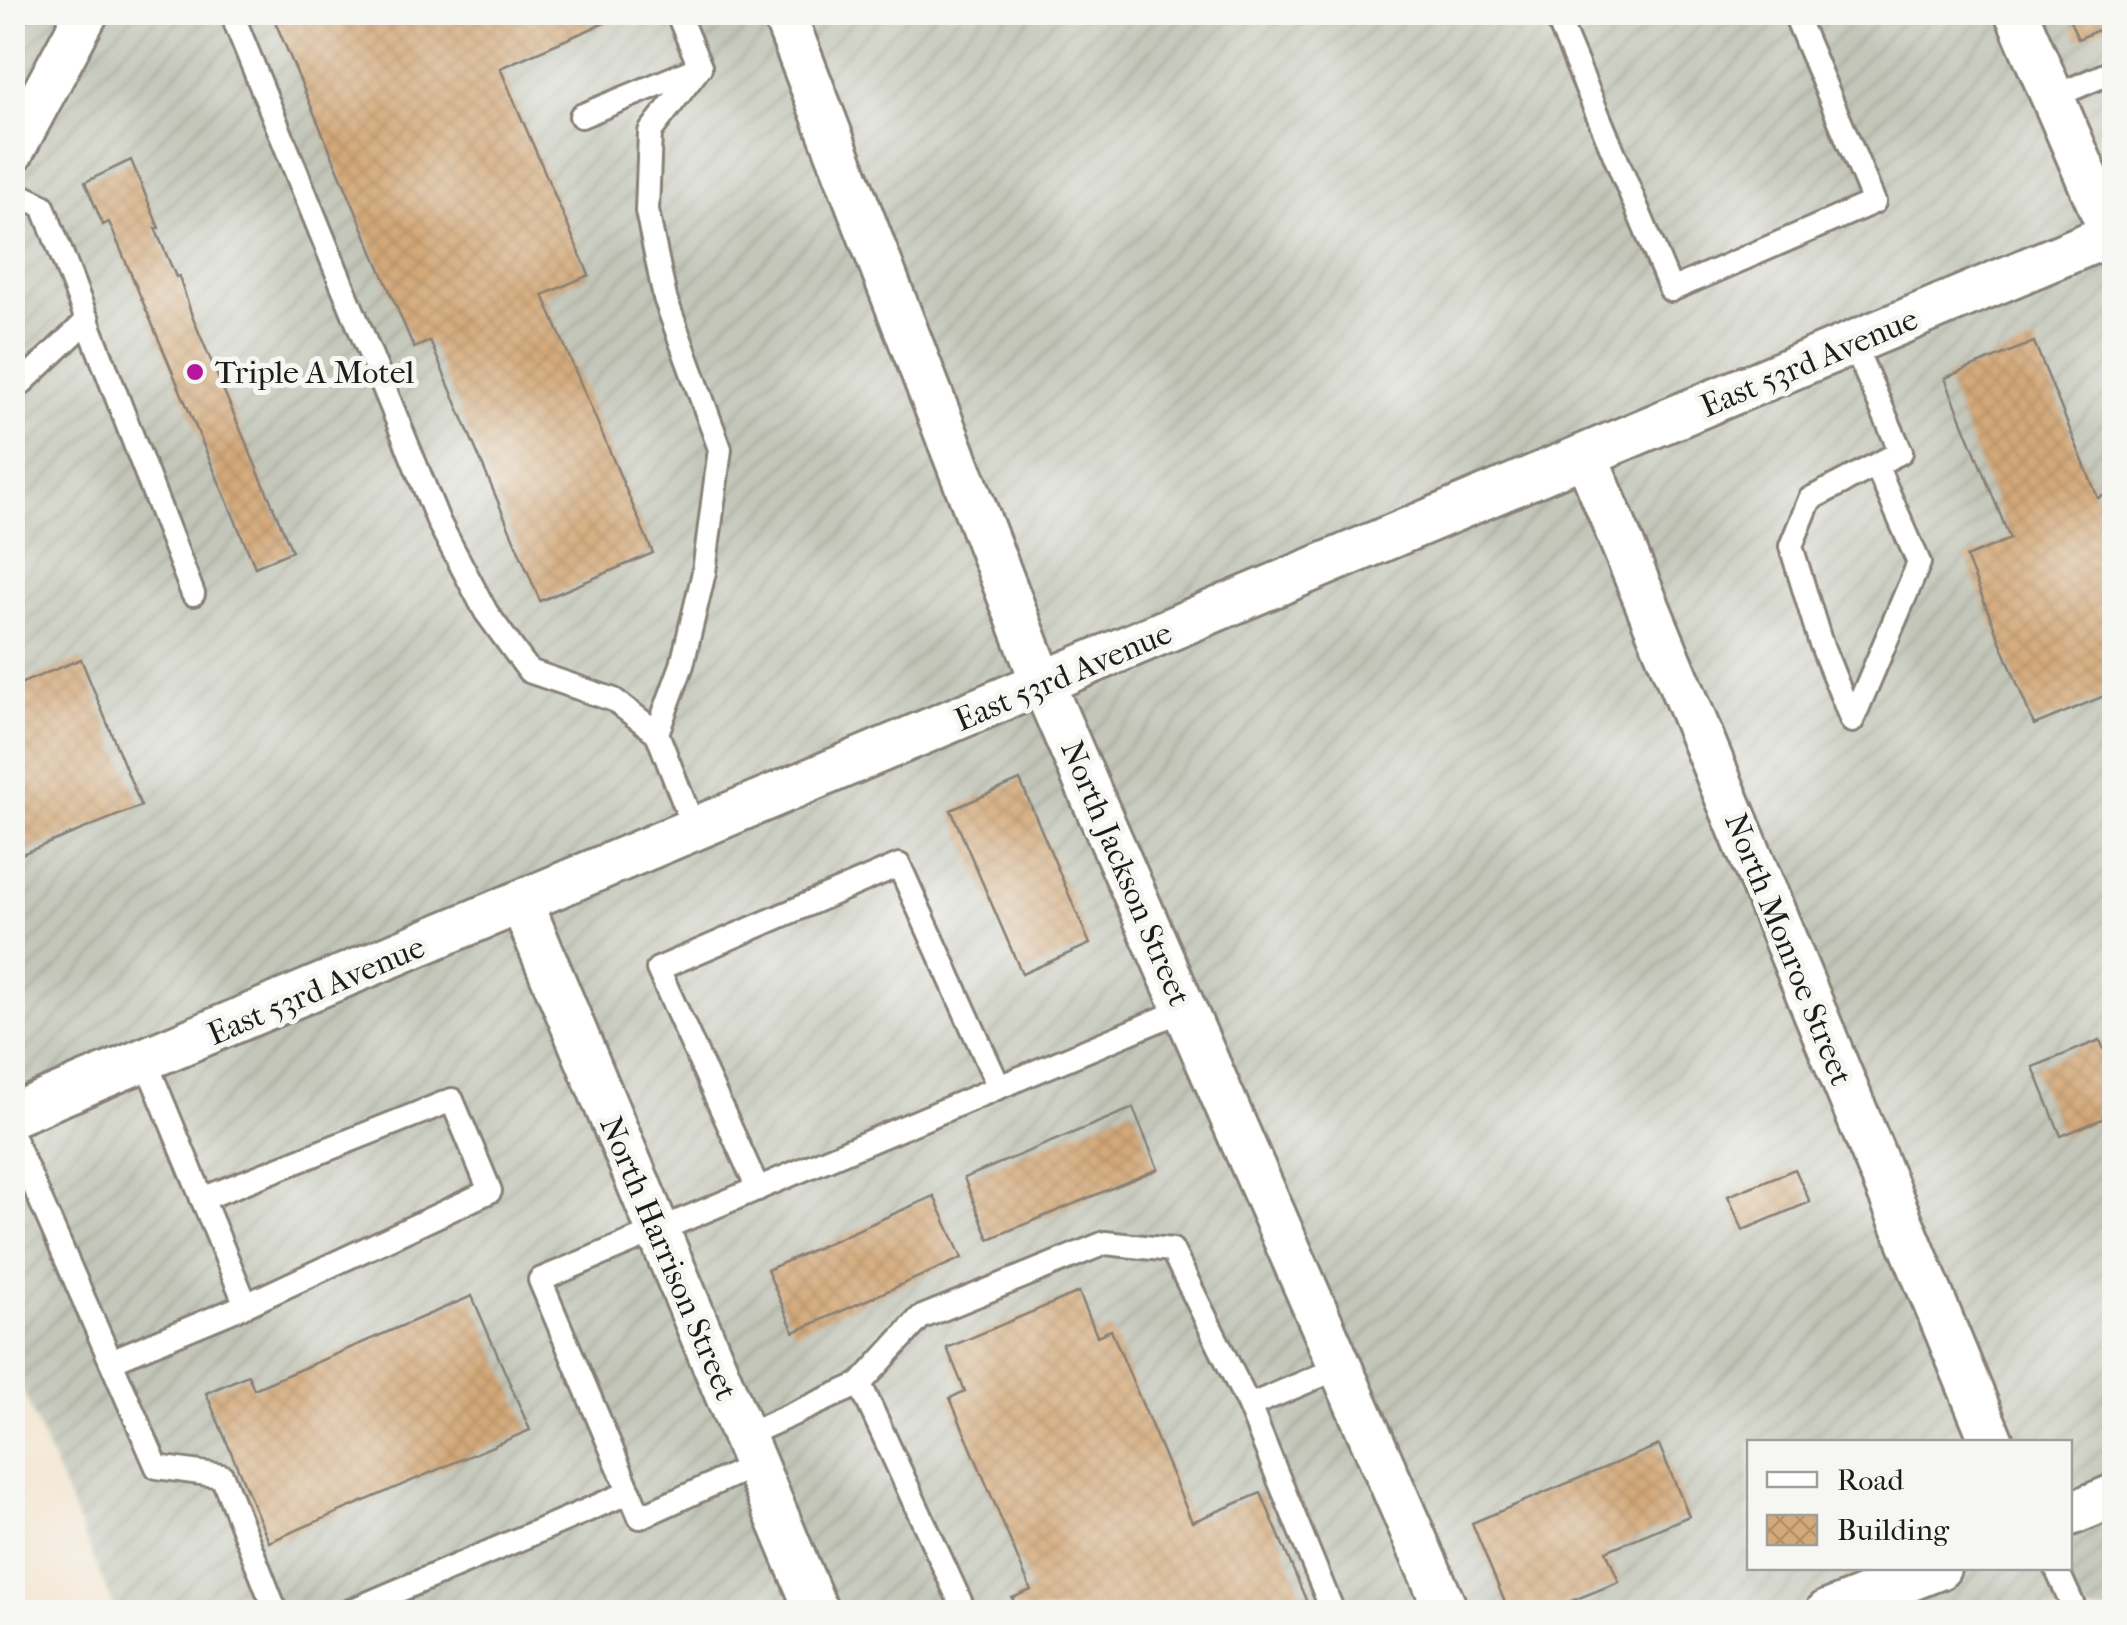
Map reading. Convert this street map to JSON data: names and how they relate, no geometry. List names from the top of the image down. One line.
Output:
{"streets":{"street":["East 53rd Avenue","North Jackson Street","North Monroe Street","North Harrison Street"]},"crossings":[["East 53rd Avenue","North Jackson Street"],["East 53rd Avenue","North Monroe Street"],["East 53rd Avenue","North Harrison Street"]],"places":["Triple A Motel"],"legend":["Road","Building"]}
